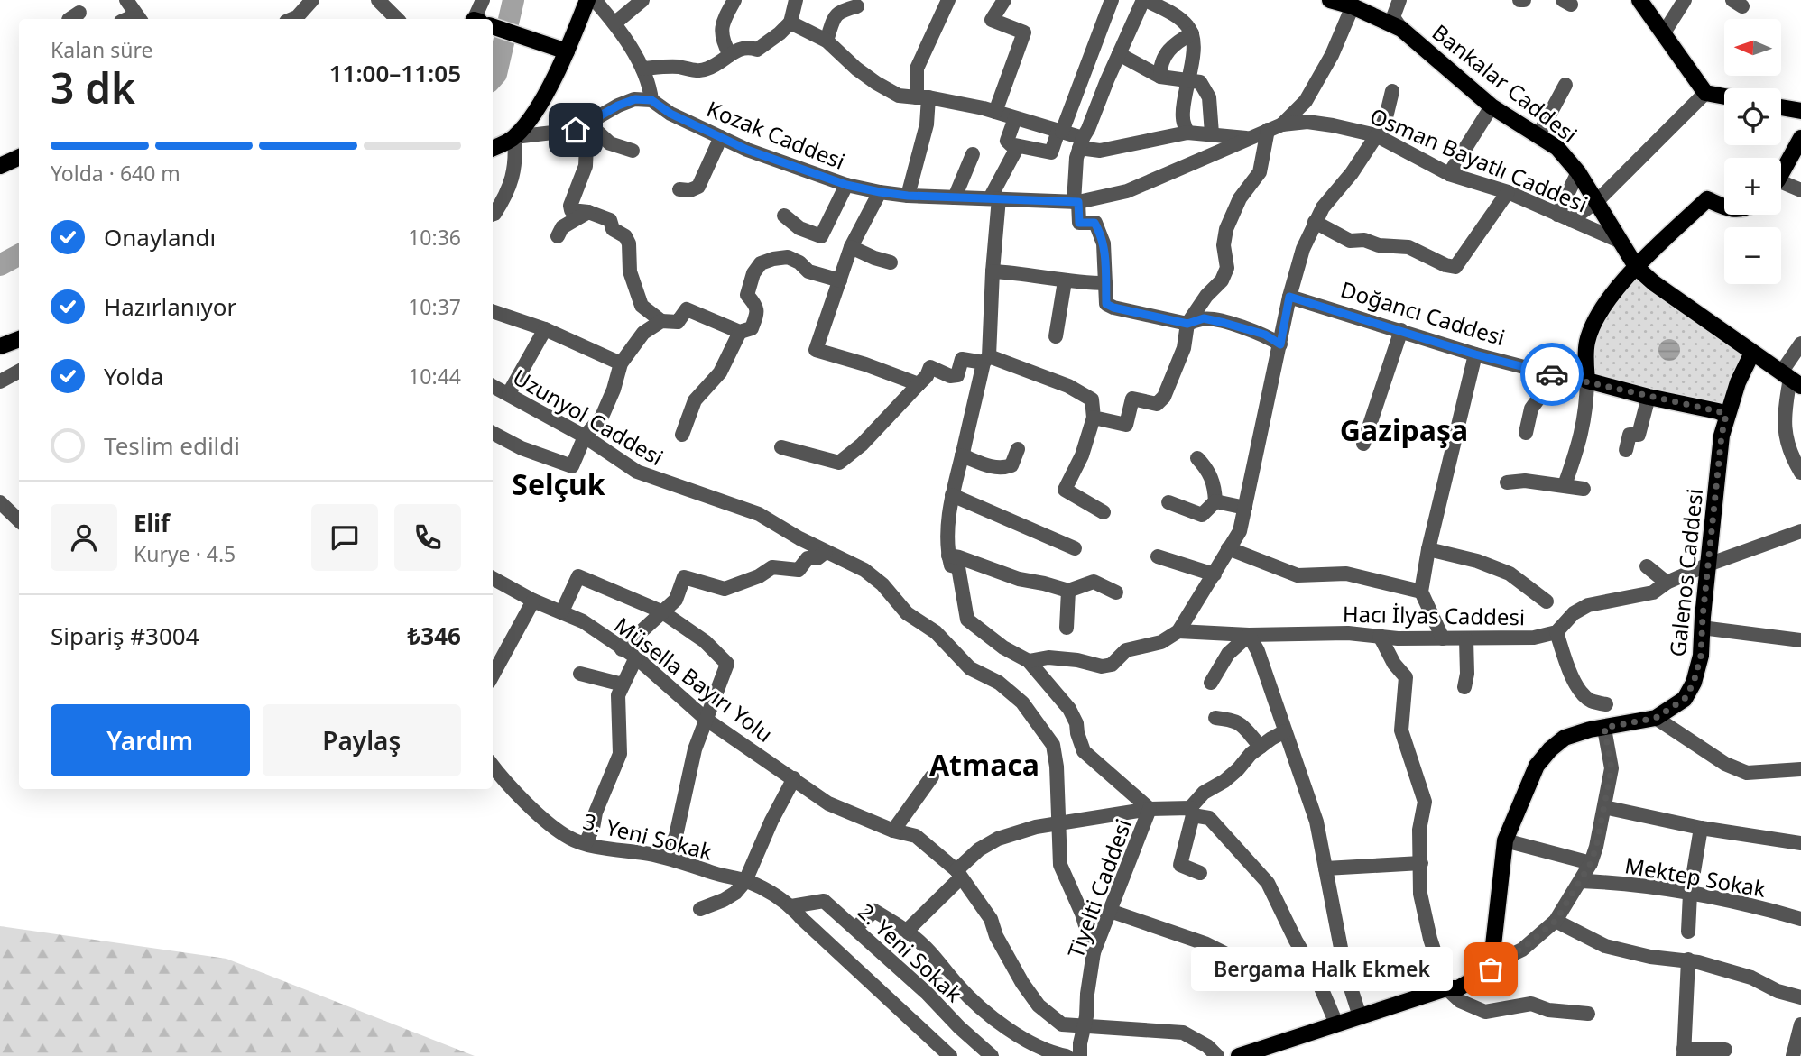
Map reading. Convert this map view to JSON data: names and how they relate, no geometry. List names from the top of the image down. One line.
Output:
{"streets":{"main road":["Bankalar Caddesi","Doğancı Caddesi","Galenos Caddesi"],"street":["Kozak Caddesi","Osman Bayatlı Caddesi","Uzunyol Caddesi","Hacı İlyas Caddesi","Müsella Bayırı Yolu","3. Yeni Sokak","Mektep Sokak","Tiyelti Caddesi","2. Yeni Sokak"]},"crossings":[["Bankalar Caddesi","Osman Bayatlı Caddesi"],["Bankalar Caddesi","Galenos Caddesi"],["Kozak Caddesi","Osman Bayatlı Caddesi"],["Doğancı Caddesi","Galenos Caddesi"],["Galenos Caddesi","Hacı İlyas Caddesi"],["Müsella Bayırı Yolu","Tiyelti Caddesi"],["3. Yeni Sokak","2. Yeni Sokak"]],"districts":["Gazipaşa","Selçuk","Atmaca"],"places":["Bergama Halk Ekmek"],"north":"left","page":{"map_buttons":["+","−"],"heading":["3 dk","Kalan süre","11:00–11:05"],"panel":["Elif","Kurye · 4.5","Sipariş #3004","₺346"],"bar":"Yolda · 640 m","list":[["Onaylandı","10:36"],["Hazırlanıyor","10:37"],["Yolda","10:44"],"Teslim edildi"],"buttons":["Yardım","Paylaş"],"bubble":"Bergama Halk Ekmek"}}
